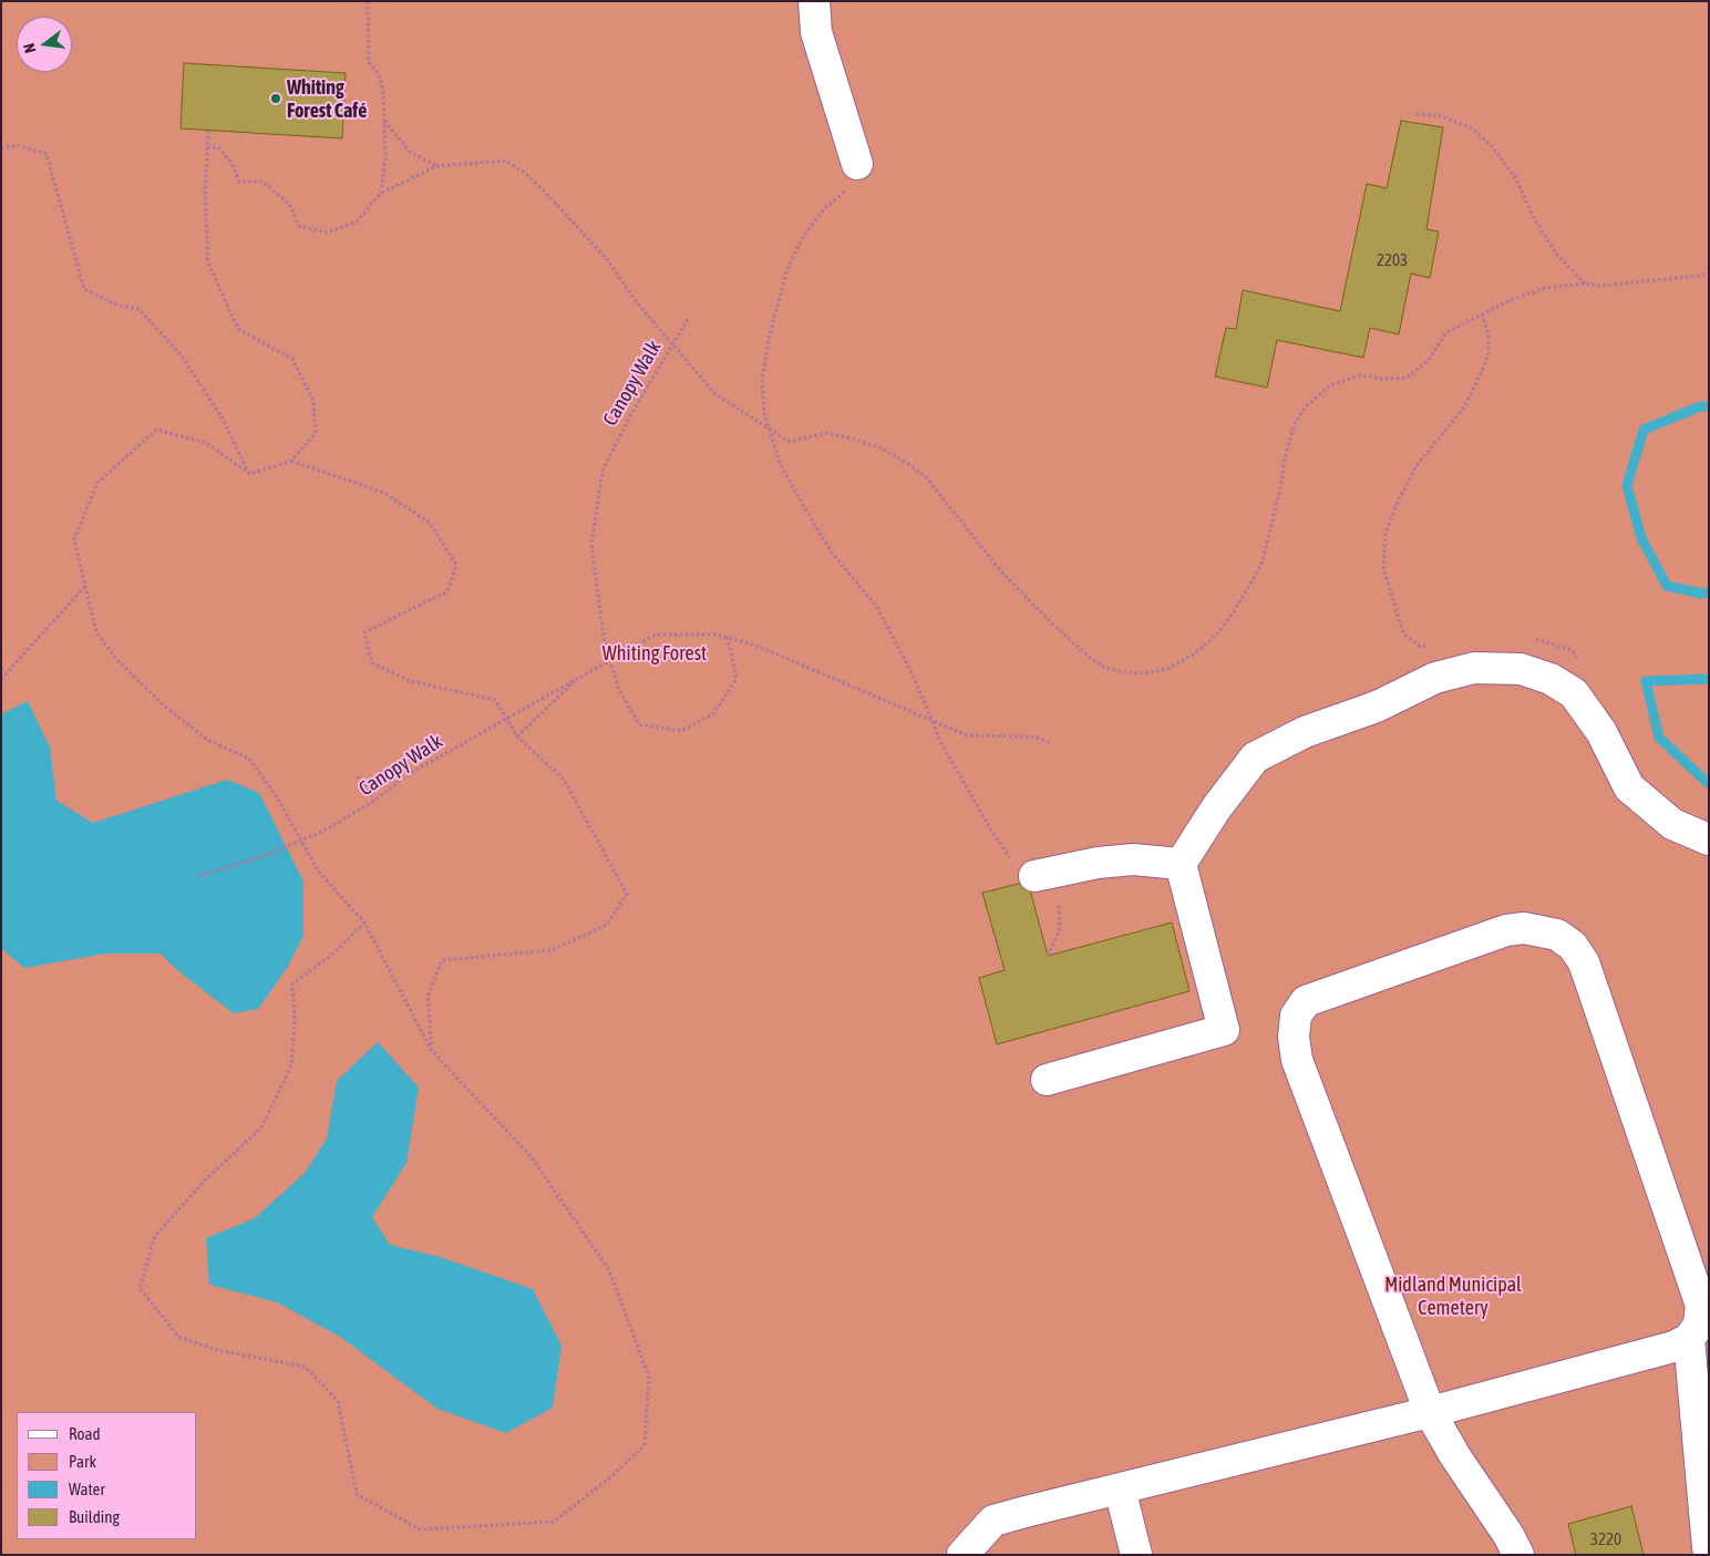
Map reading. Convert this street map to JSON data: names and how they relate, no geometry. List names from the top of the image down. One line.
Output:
{"streets":{"path":["Canopy Walk"]},"parks":["Whiting Forest","Midland Municipal Cemetery"],"places":["Whiting Forest Café"],"house_numbers":["2203","3220"],"legend":["Road","Park","Water","Building"],"north":"left"}
